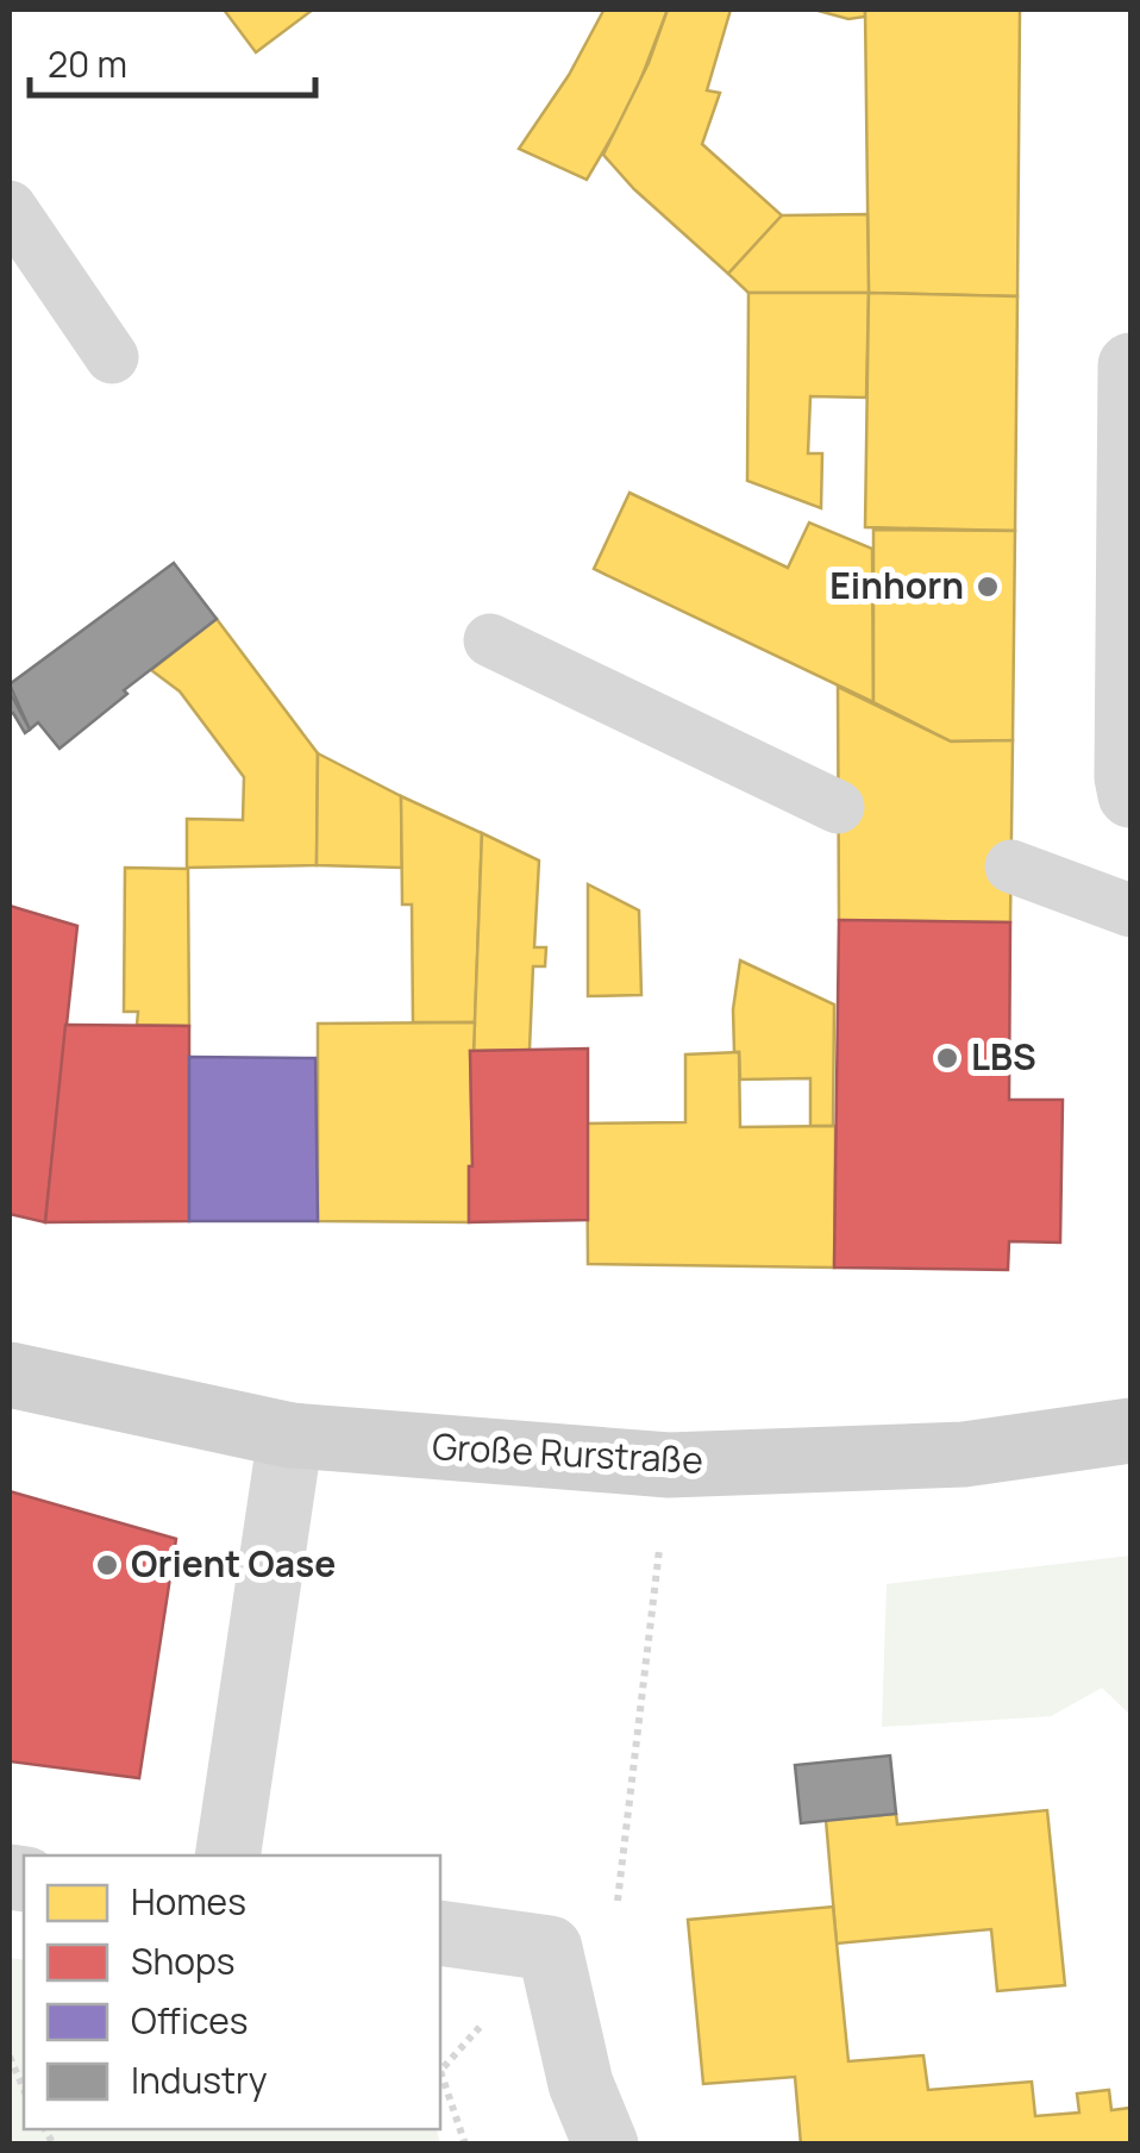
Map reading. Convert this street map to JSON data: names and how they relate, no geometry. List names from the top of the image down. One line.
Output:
{"streets":{"main road":["Große Rurstraße"]},"places":["Einhorn","LBS","Orient Oase"],"legend":["Homes","Shops","Offices","Industry"],"scale_bar":"20 m"}
